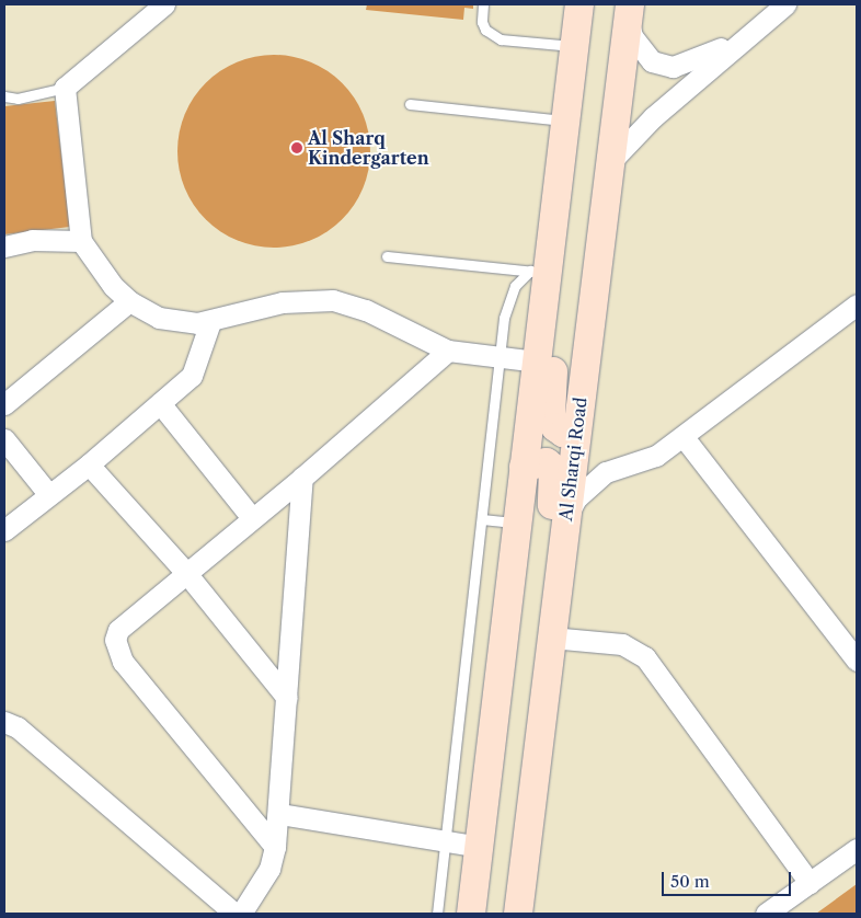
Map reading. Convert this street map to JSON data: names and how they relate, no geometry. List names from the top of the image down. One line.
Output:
{"streets":{"main road":["Al Sharqi Road"]},"places":["Al Sharq Kindergarten"],"scale_bar":"50 m"}
